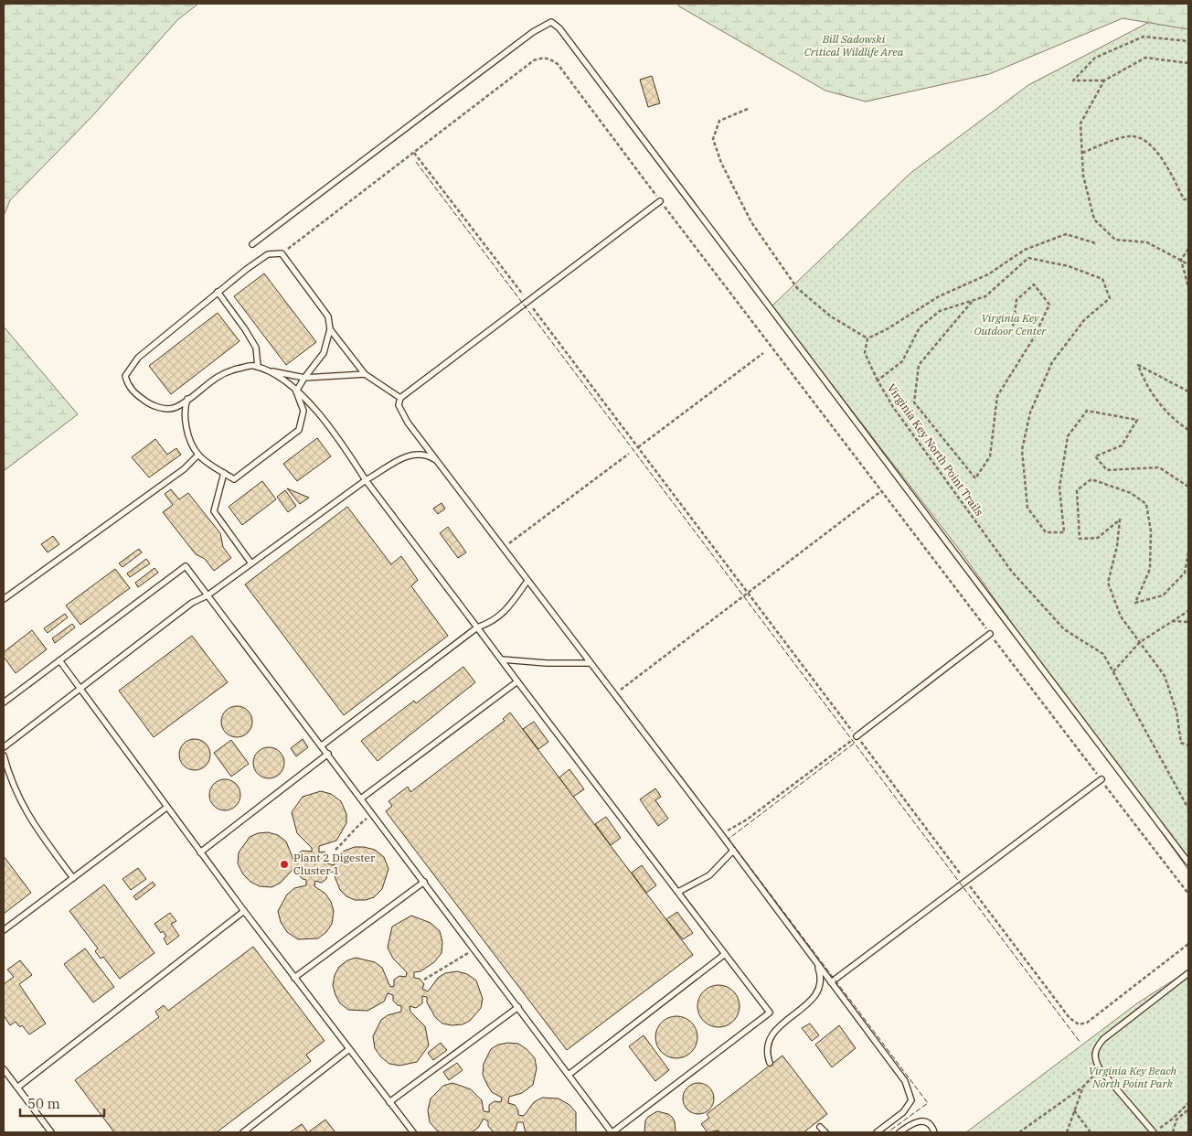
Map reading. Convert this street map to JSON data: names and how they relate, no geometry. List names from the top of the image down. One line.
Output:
{"streets":{"path":["Virginia Key North Point Trails"]},"parks":["Bill Sadowski Critical Wildlife Area","Virginia Key Outdoor Center","Virginia Key Beach North Point Park"],"places":["Plant 2 Digester Cluster 1"],"scale_bar":"50 m"}
